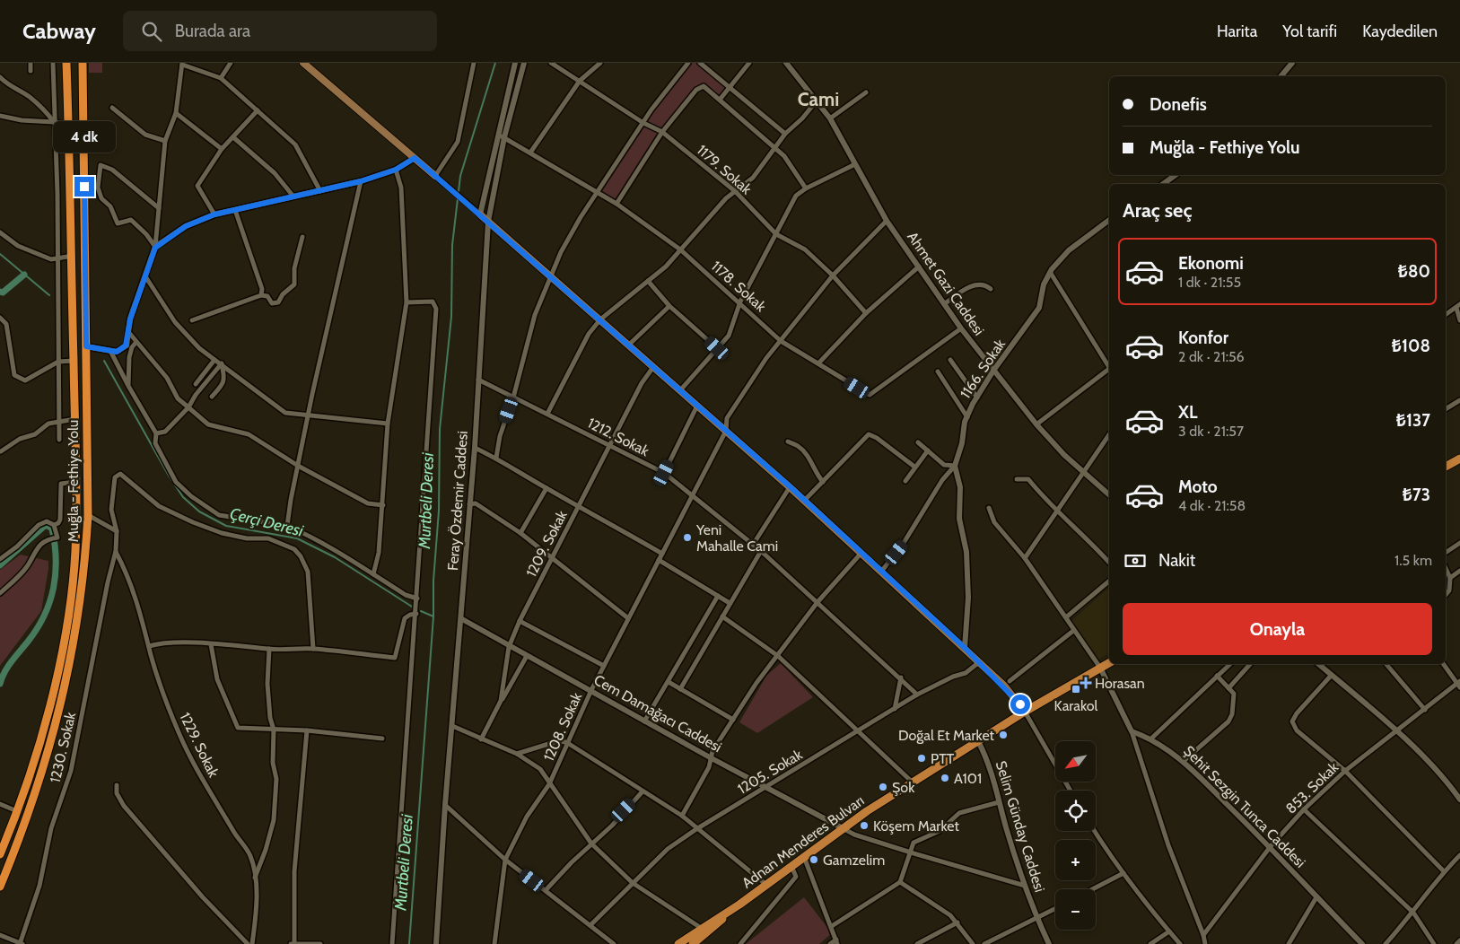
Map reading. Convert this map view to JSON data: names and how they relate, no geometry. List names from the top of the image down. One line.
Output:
{"streets":{"highway":["Muğla - Fethiye Yolu"],"main road":["Adnan Menderes Bulvarı"],"street":["1179. Sokak","Ahmet Gazi Caddesi","1178. Sokak","1166. Sokak","1212. Sokak","Feray Özdemir Caddesi","1209. Sokak","Cem Damağacı Caddesi","1208. Sokak","1229. Sokak","1230. Sokak","1205. Sokak","853. Sokak","Şehit Sezgin Tunca Caddesi","Selim Günday Caddesi"]},"crossings":[["1179. Sokak","1208. Sokak"],["Ahmet Gazi Caddesi","1178. Sokak"],["Ahmet Gazi Caddesi","1166. Sokak"],["Ahmet Gazi Caddesi","1208. Sokak"],["1178. Sokak","Feray Özdemir Caddesi"],["1178. Sokak","1208. Sokak"],["1212. Sokak","Feray Özdemir Caddesi"],["1212. Sokak","1209. Sokak"],["1212. Sokak","1208. Sokak"],["1212. Sokak","1205. Sokak"],["Feray Özdemir Caddesi","Cem Damağacı Caddesi"],["1209. Sokak","Cem Damağacı Caddesi"],["Cem Damağacı Caddesi","1208. Sokak"],["Cem Damağacı Caddesi","1205. Sokak"],["Cem Damağacı Caddesi","Adnan Menderes Bulvarı"],["1229. Sokak","1230. Sokak"],["853. Sokak","Şehit Sezgin Tunca Caddesi"],["Selim Günday Caddesi","Adnan Menderes Bulvarı"]],"districts":["Cami"],"water":["Murtbeli Deresi","Çerçi Deresi"],"places":{"other":["Yeni Mahalle Cami","Doğal Et Market","PTT","A101","Şok","Köşem Market","Gamzelim"],"health":["Horasan"],"transit":["Karakol"]},"north":"bottom left","page":{"header":"Cabway","search":"Burada ara","nav":["Harita","Yol tarifi","Kaydedilen"],"banner":["Donefis","Muğla - Fethiye Yolu"],"bubble":"4 dk","heading":"Araç seç","list":[{"name":"Ekonomi","note":"1 dk · 21:55","value":"₺80"},{"name":"Konfor","note":"2 dk · 21:56","value":"₺108"},{"name":"XL","note":"3 dk · 21:57","value":"₺137"},{"name":"Moto","note":"4 dk · 21:58","value":"₺73"}],"pay":["Nakit","1.5 km"],"buttons":"Onayla","map_buttons":["+","−"]}}
